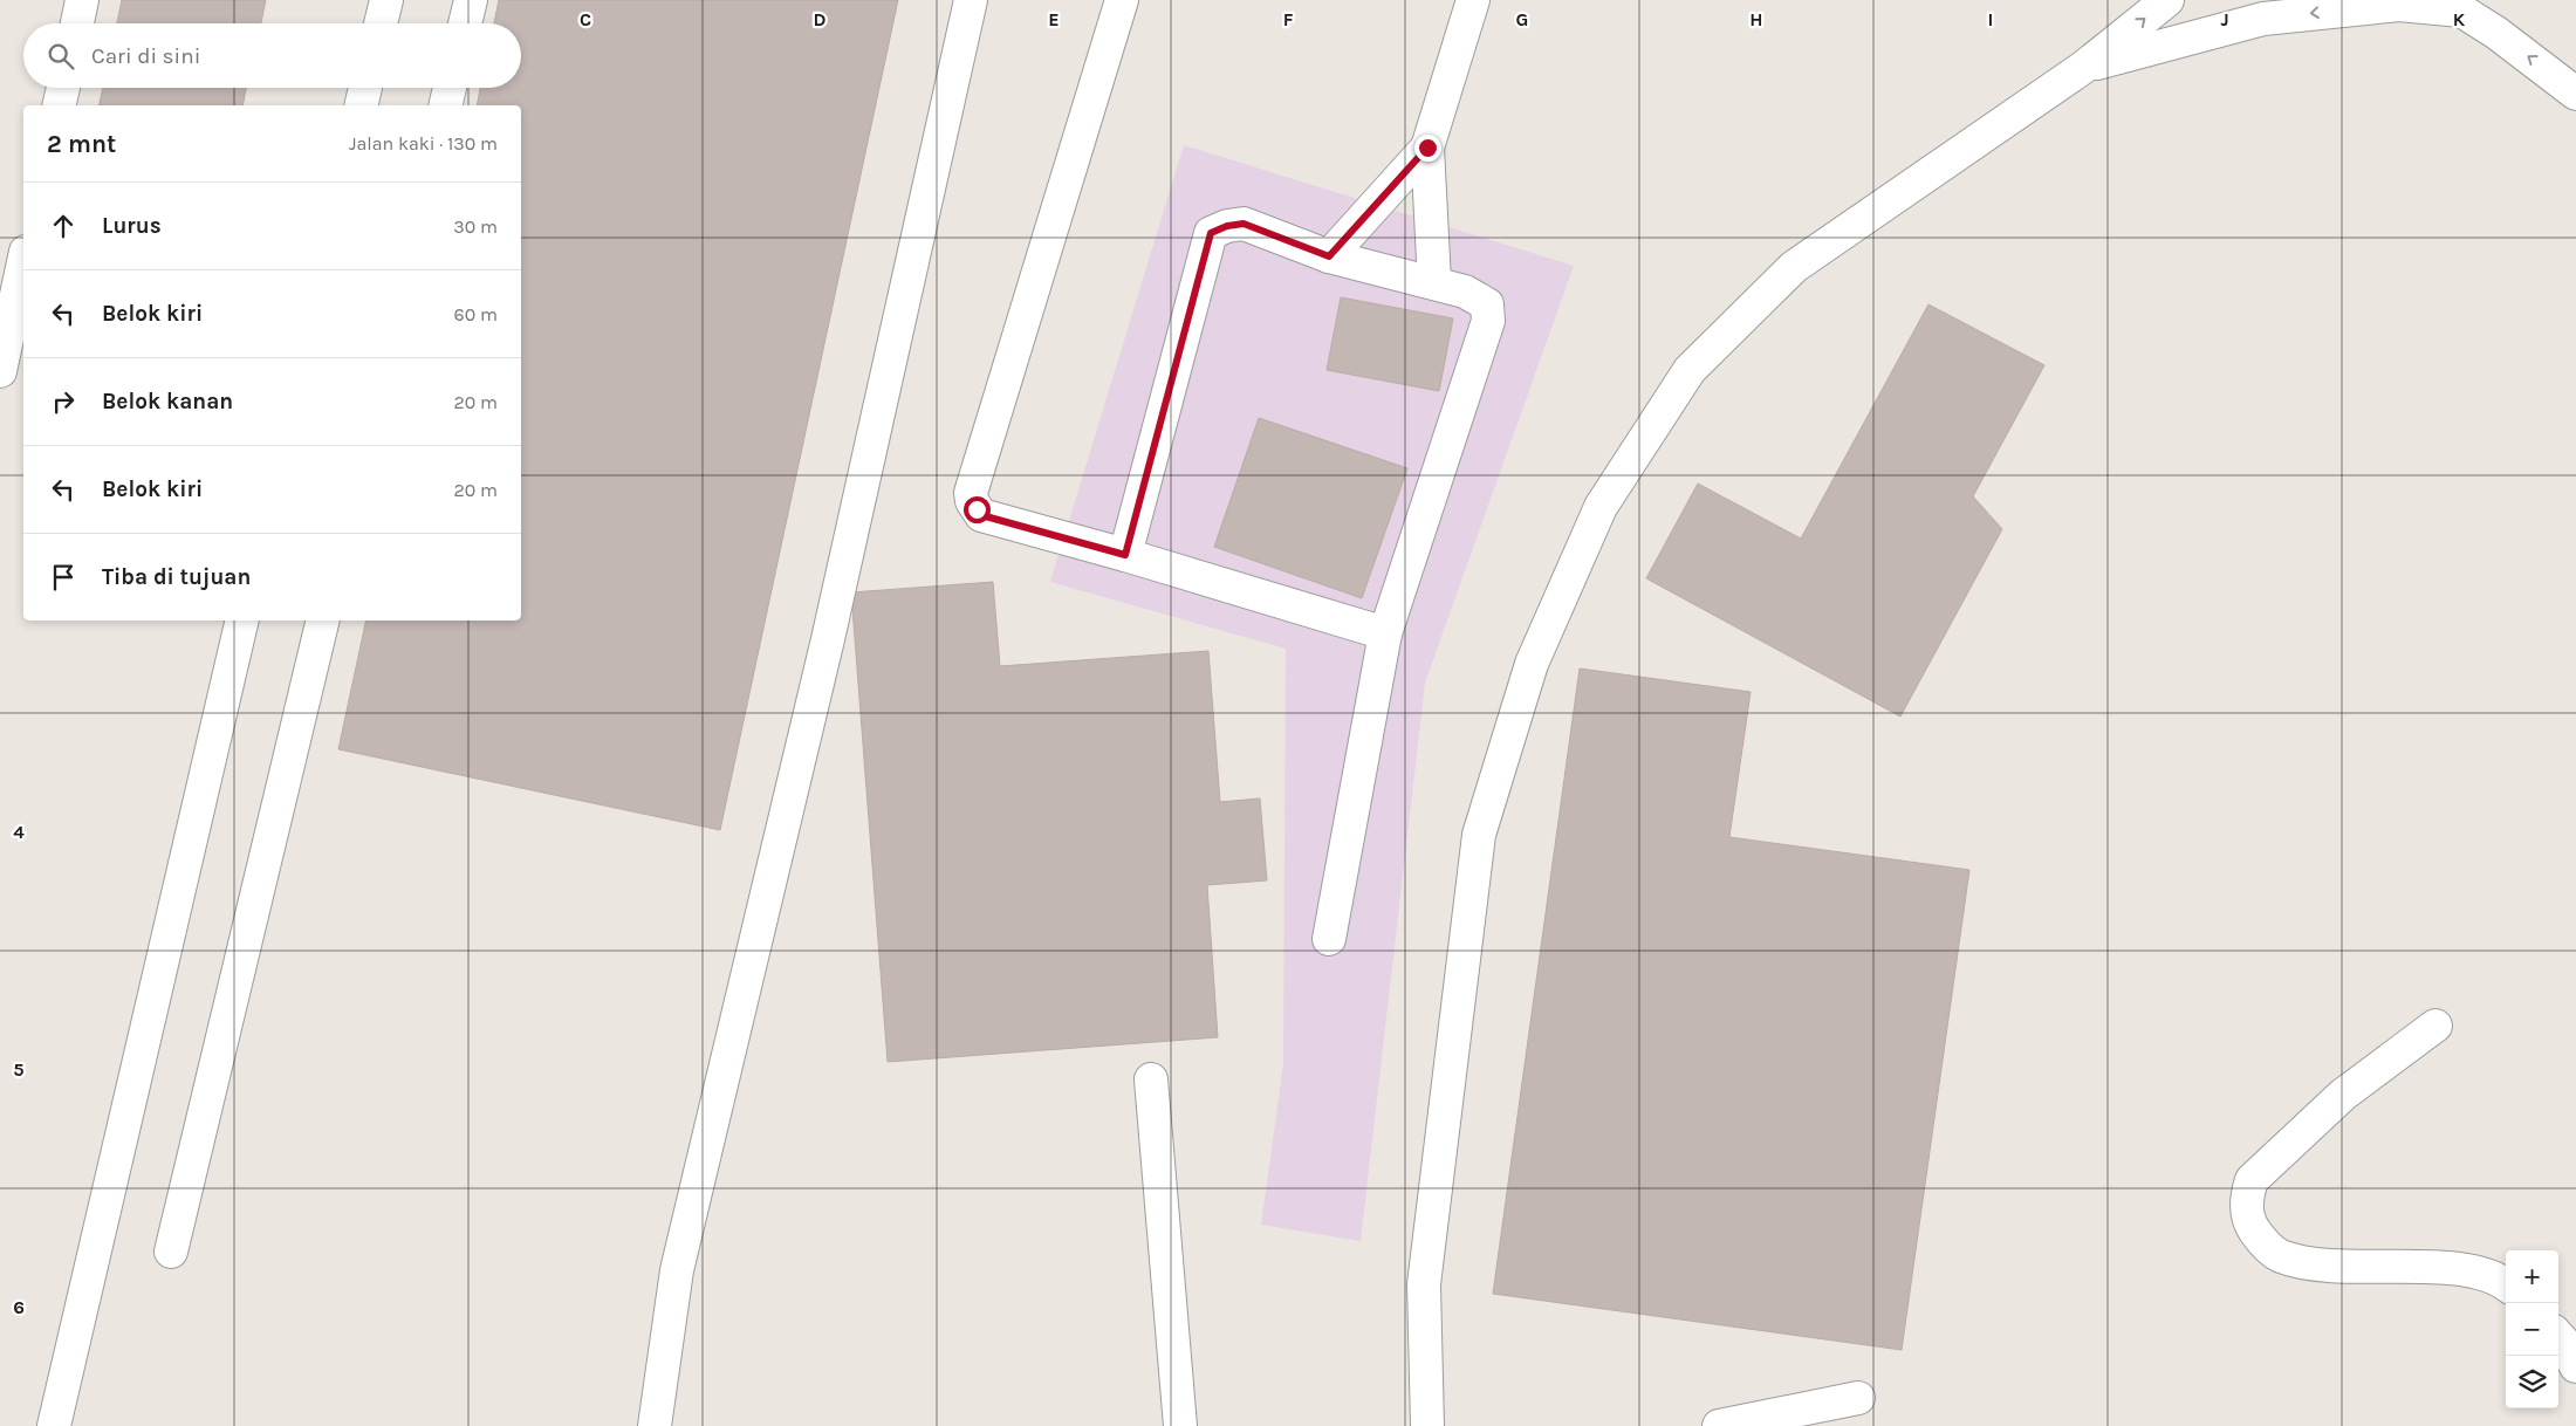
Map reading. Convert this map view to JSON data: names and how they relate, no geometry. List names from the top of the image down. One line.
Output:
{"page":{"search":"Cari di sini","heading":["2 mnt","Jalan kaki · 130 m"],"list":[["Lurus","30 m"],["Belok kiri","60 m"],["Belok kanan","20 m"],["Belok kiri","20 m"],"Tiba di tujuan"],"map_buttons":["+","−"]},"grid":{"columns":["C","D","E","F","G","H","I","J","K"],"rows":["4","5","6"]}}
